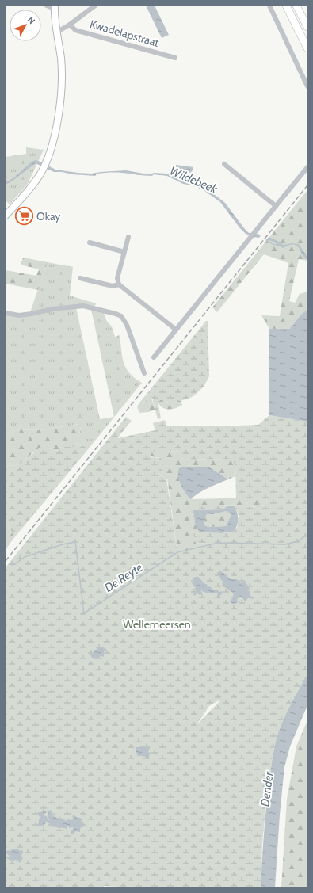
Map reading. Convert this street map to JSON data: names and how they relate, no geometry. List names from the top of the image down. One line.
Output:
{"streets":{"street":["Kwadelapstraat"]},"water":["Wildebeek","De Reyte","Dender"],"parks":["Wellemeersen"],"places":{"supermarket":["Okay"]},"north":"top right"}
